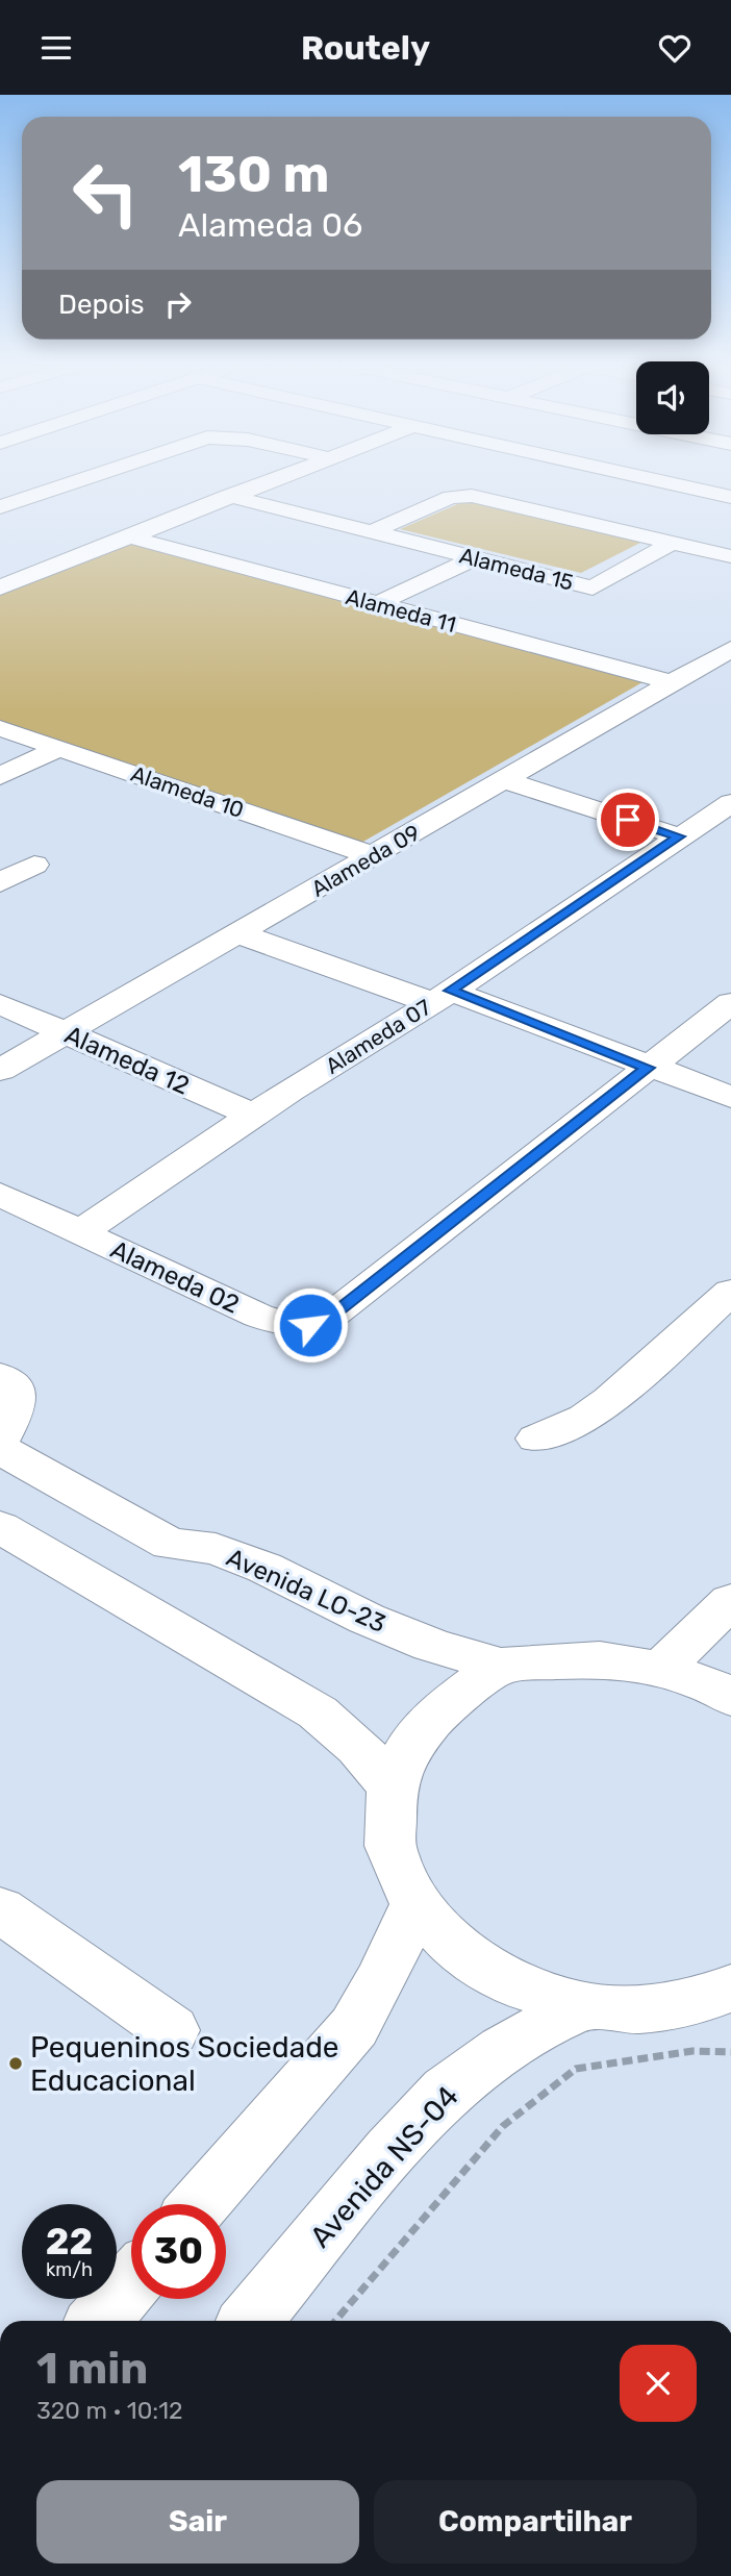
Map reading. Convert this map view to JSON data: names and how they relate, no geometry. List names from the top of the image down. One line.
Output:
{"streets":{"street":["Alameda 15","Alameda 11","Alameda 10","Alameda 09","Alameda 07","Alameda 12","Alameda 02","Avenida LO-23","Avenida NS-04"]},"crossings":[["Alameda 11","Alameda 09"],["Alameda 10","Alameda 09"],["Alameda 09","Alameda 12"],["Alameda 07","Alameda 12"],["Alameda 07","Alameda 02"]],"places":["Pequeninos Sociedade Educacional"],"page":{"header":"Routely","turn":["130 m","Alameda 06"],"then":"Depois","speed":"22 km/h","limit":"30","heading":["1 min","320 m · 10:12"],"buttons":["Sair","Compartilhar"]}}
